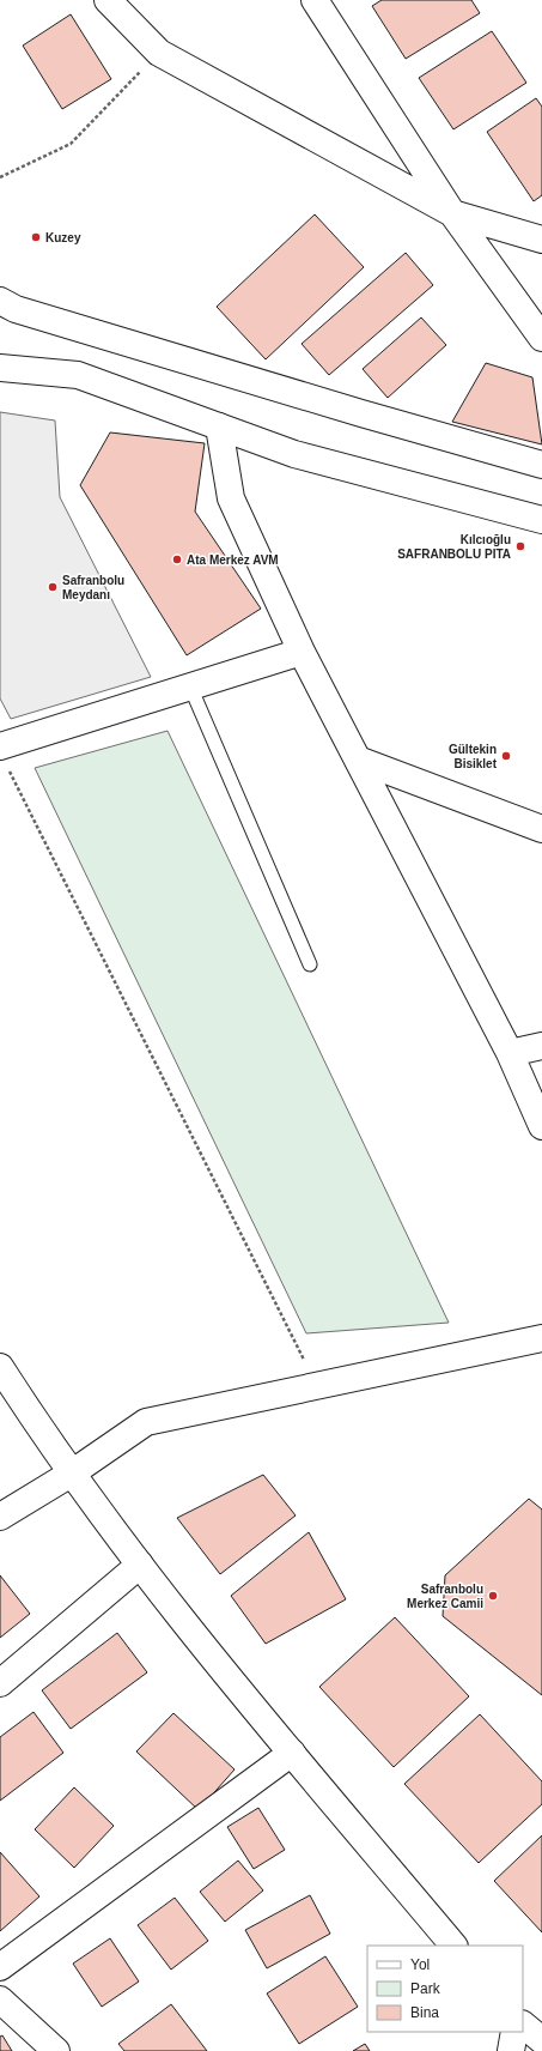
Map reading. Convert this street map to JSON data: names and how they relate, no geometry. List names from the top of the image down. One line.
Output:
{"places":["Kuzey","Kılcıoğlu SAFRANBOLU PITA","Ata Merkez AVM","Safranbolu Meydanı","Gültekin Bisiklet","Safranbolu Merkez Camii"],"legend":["Yol","Park","Bina"]}
